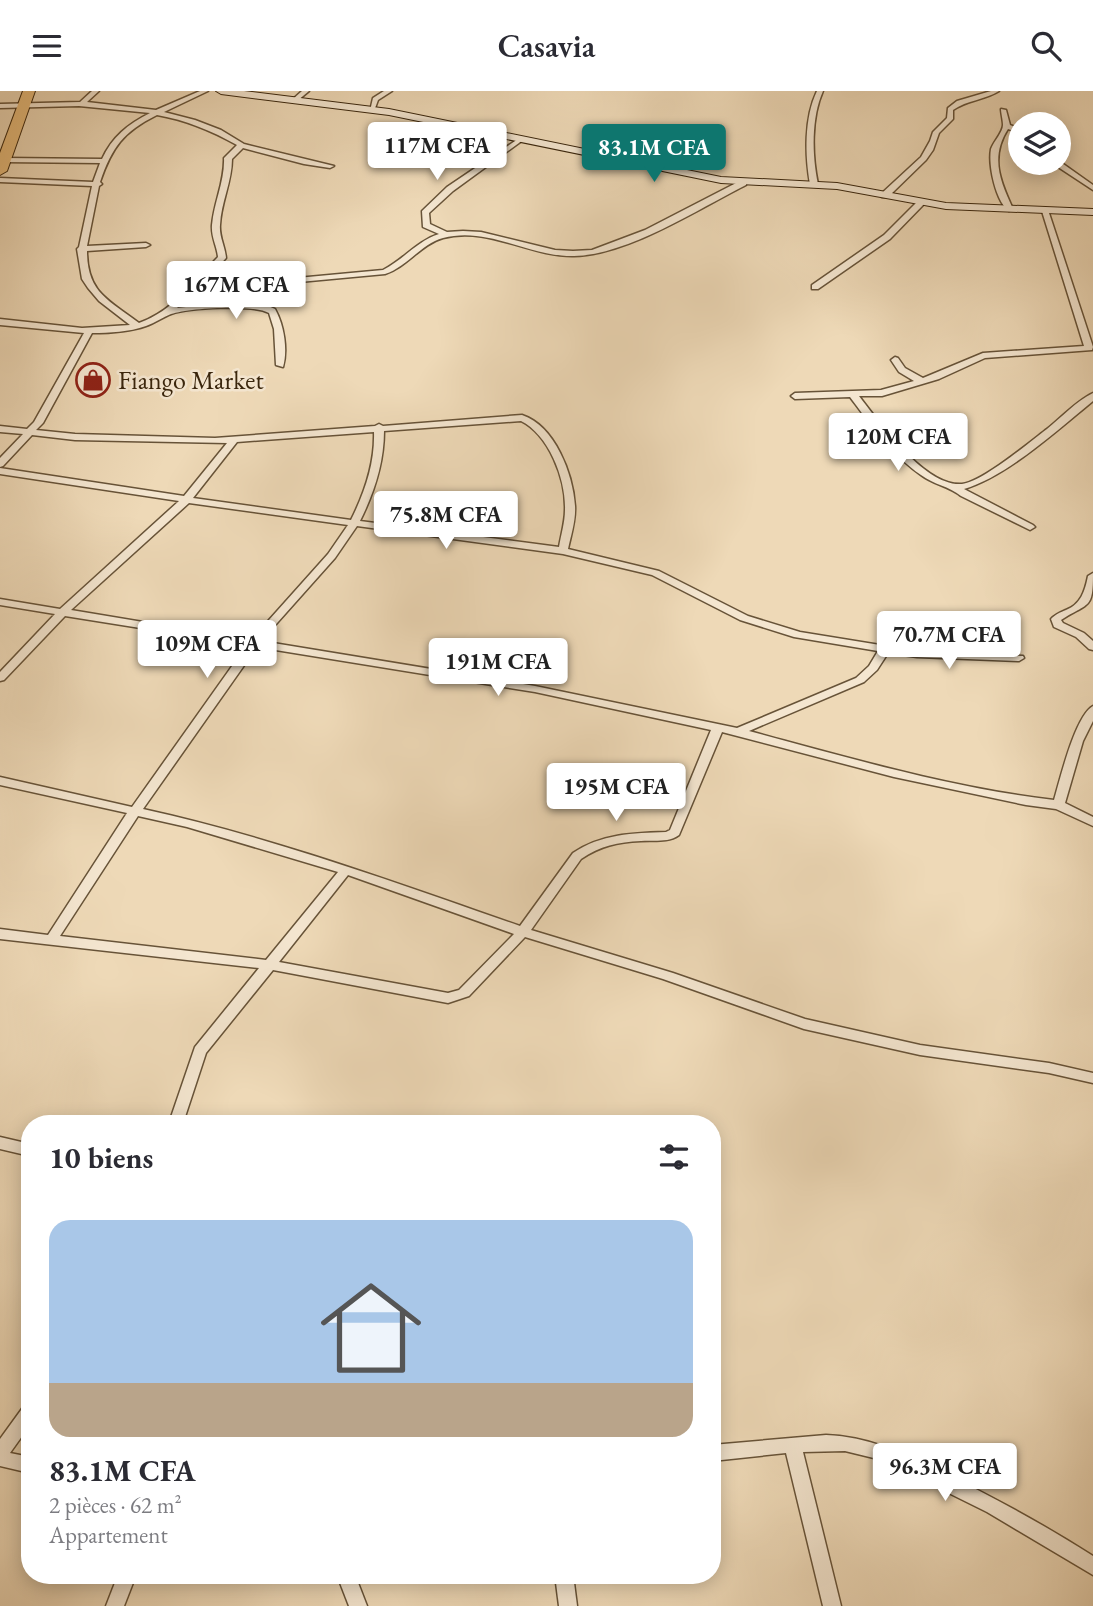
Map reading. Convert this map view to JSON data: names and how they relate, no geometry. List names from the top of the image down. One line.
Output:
{"places":{"shop":["Fiango Market"]},"page":{"header":"Casavia","price":["117M CFA","83.1M CFA","167M CFA","120M CFA","75.8M CFA","70.7M CFA","109M CFA","191M CFA","195M CFA","96.3M CFA"],"heading":"10 biens","list":[{"name":"83.1M CFA","note":"2 pièces · 62 m² · Appartement"}]}}
